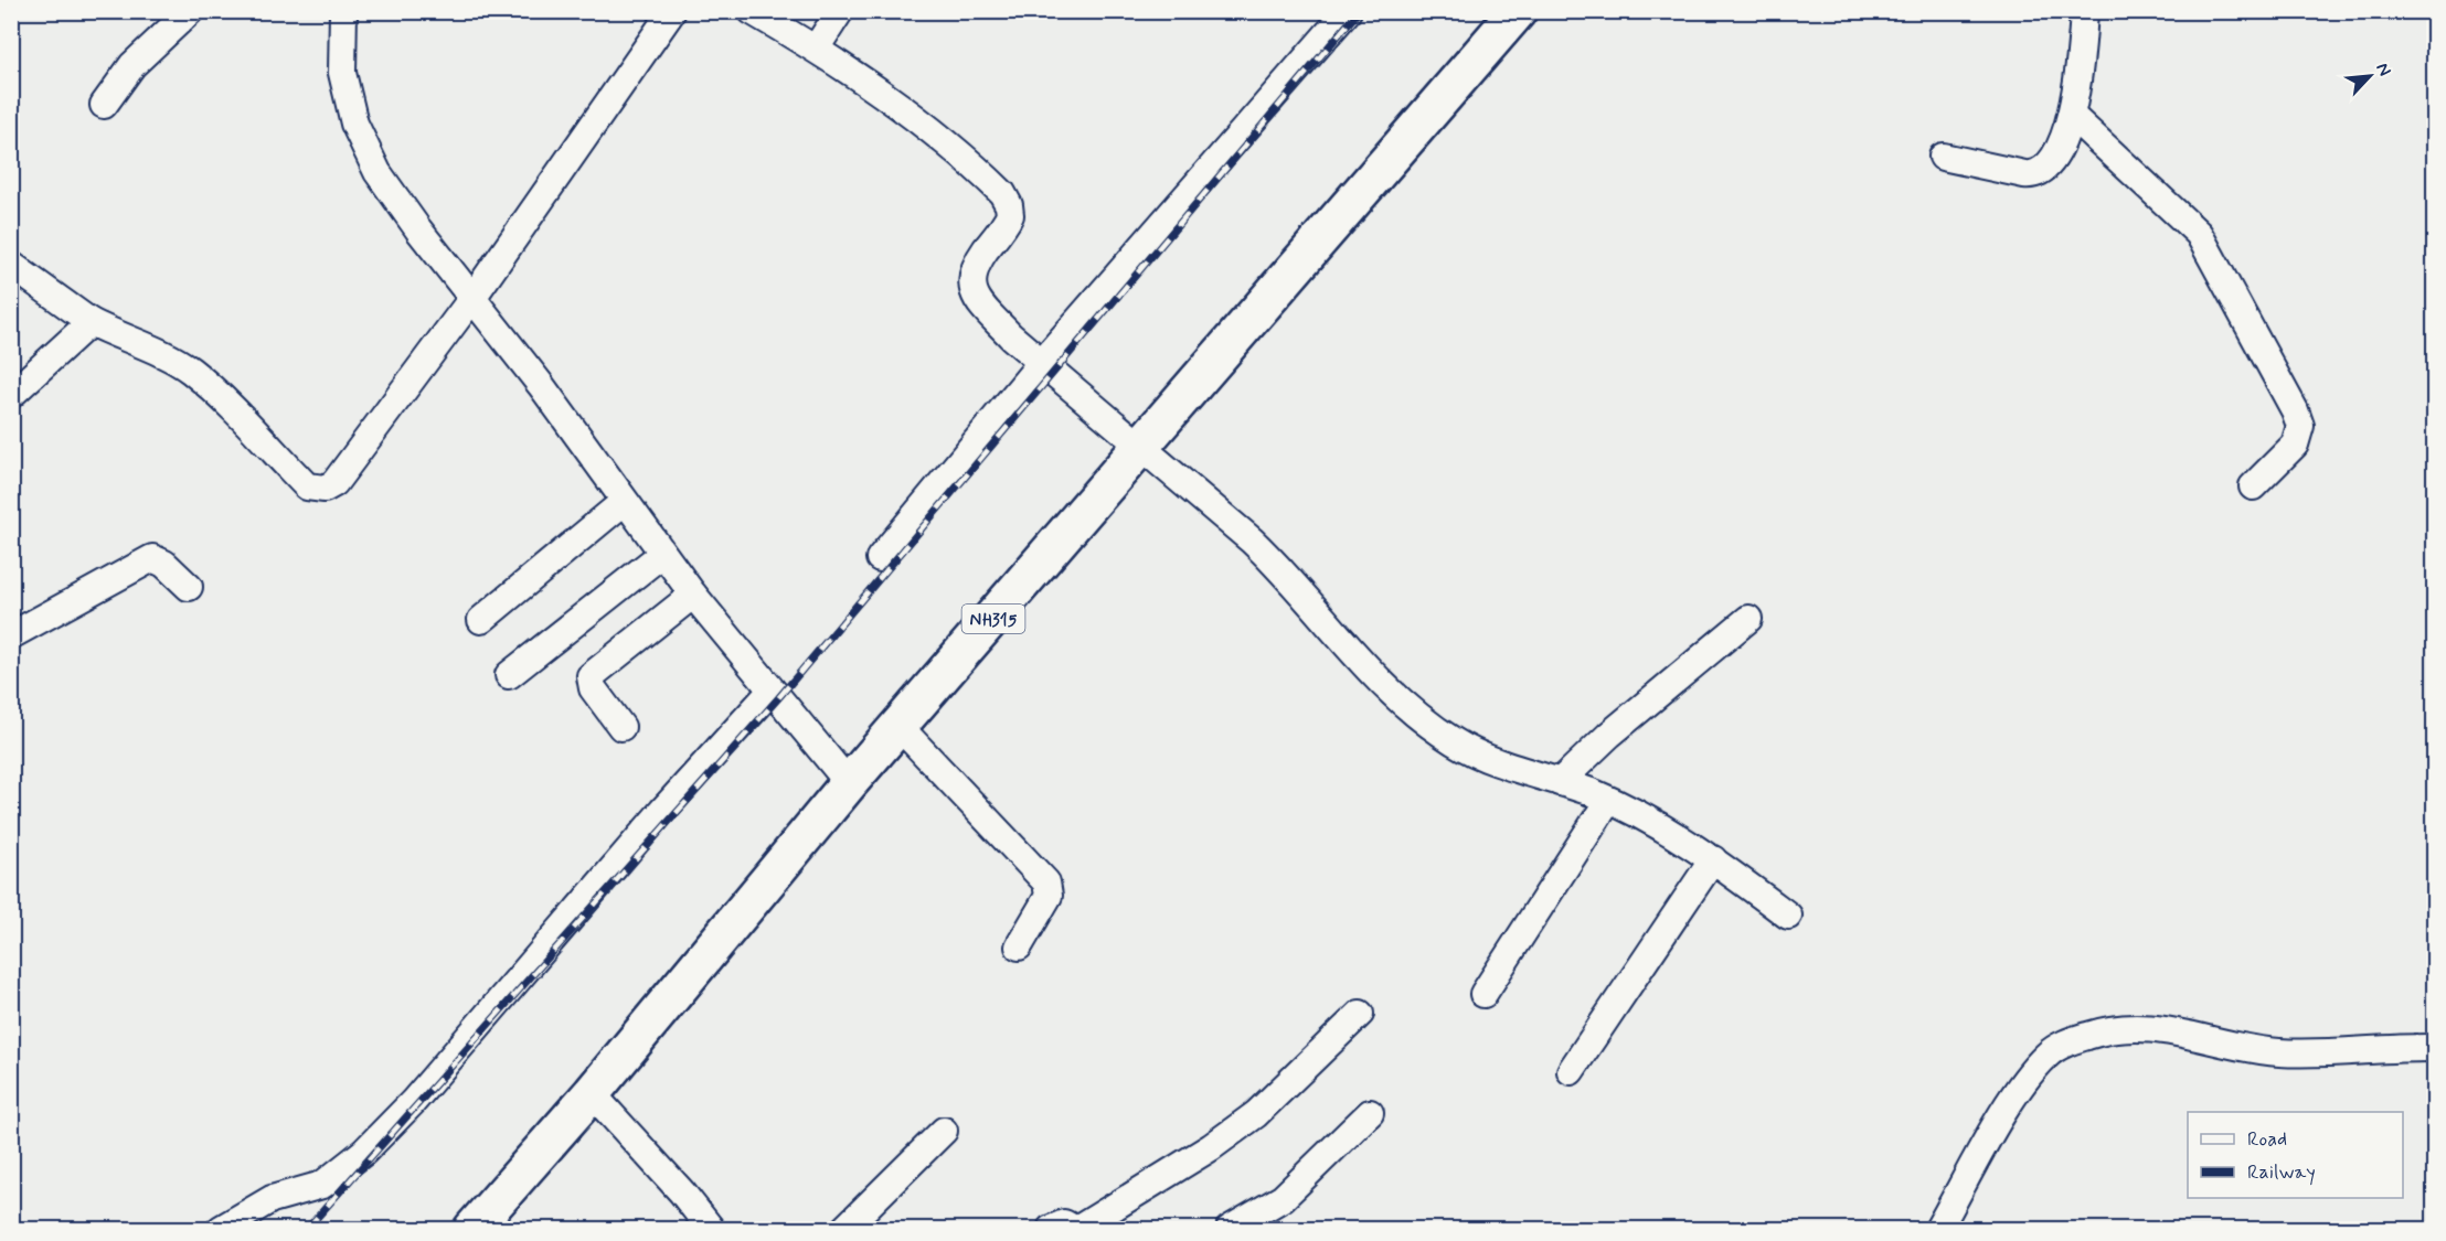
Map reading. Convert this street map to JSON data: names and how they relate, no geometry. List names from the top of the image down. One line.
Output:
{"streets":{"highway":["NH315"]},"legend":["Road","Railway"],"north":"top right"}
